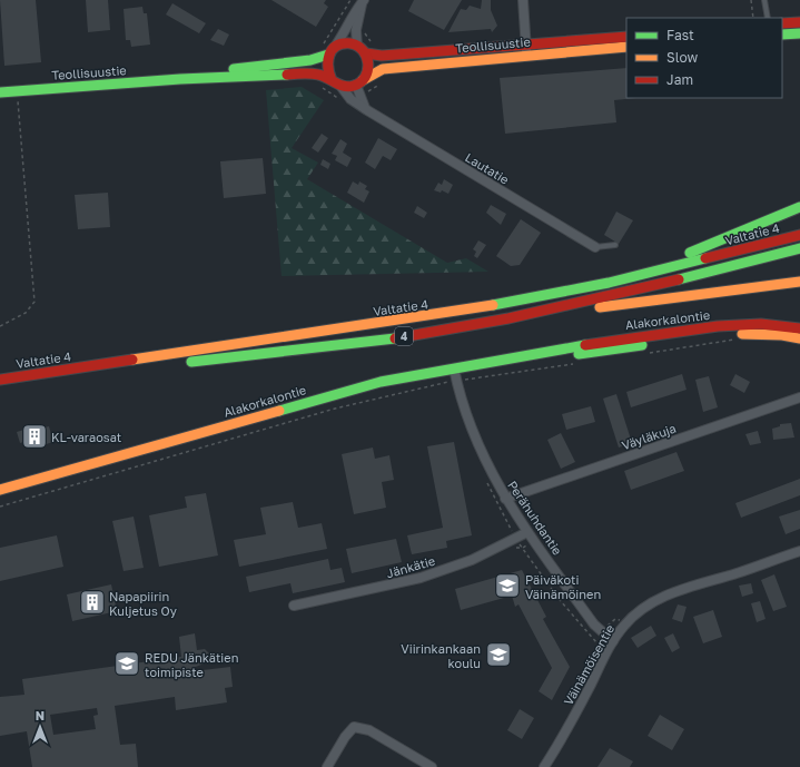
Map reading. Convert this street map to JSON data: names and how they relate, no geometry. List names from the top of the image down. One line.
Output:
{"streets":{"main road":["Teollisuustie","Valtatie 4","Alakorkalontie","4"],"street":["Lautatie","Väyläkuja","Perähuhdantie","Jänkätie","Väinämöisentie"]},"crossings":[["Teollisuustie","Lautatie"],["Alakorkalontie","Perähuhdantie"],["Väyläkuja","Perähuhdantie"],["Perähuhdantie","Jänkätie"],["Perähuhdantie","Väinämöisentie"]],"places":{"building":["KL-varaosat","Napapiirin Kuljetus Oy"],"school or university":["Päiväkoti Väinämöinen","Viirinkankaan koulu","REDU Jänkätien toimipiste"]},"legend":["Fast","Slow","Jam"],"north":"top"}
